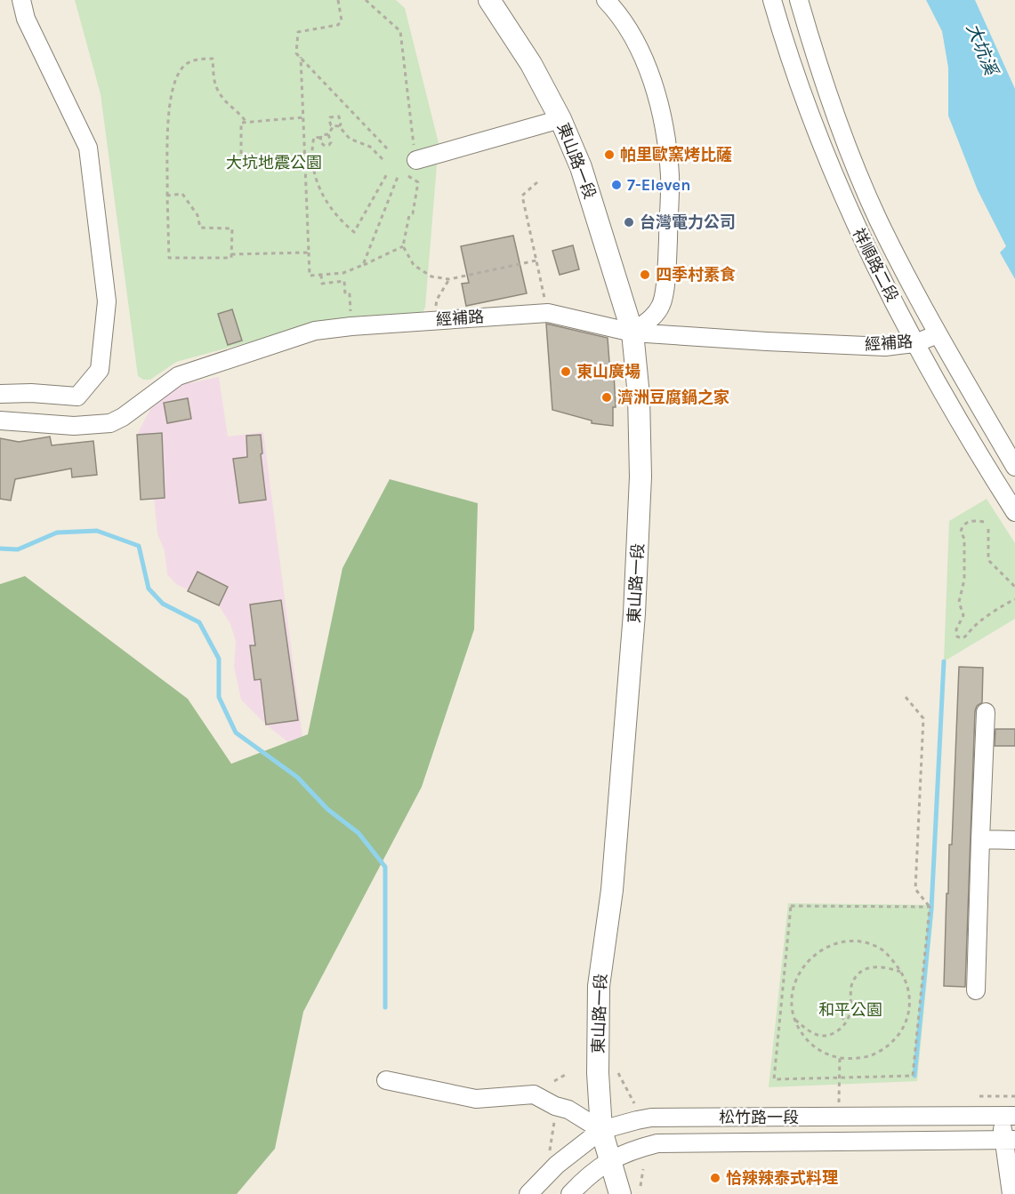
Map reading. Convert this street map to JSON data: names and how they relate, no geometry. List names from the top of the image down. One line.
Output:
{"streets":{"main road":["東山路一段"],"street":["祥順路二段","經補路","松竹路一段"]},"crossings":[["東山路一段","經補路"],["東山路一段","松竹路一段"],["祥順路二段","經補路"]],"water":["大坑溪"],"parks":["大坑地震公園","和平公園"],"places":["帕里歐窯烤比薩","7-Eleven","台灣電力公司","四季村素食","東山廣場","濟洲豆腐鍋之家","恰辣辣泰式料理"]}
